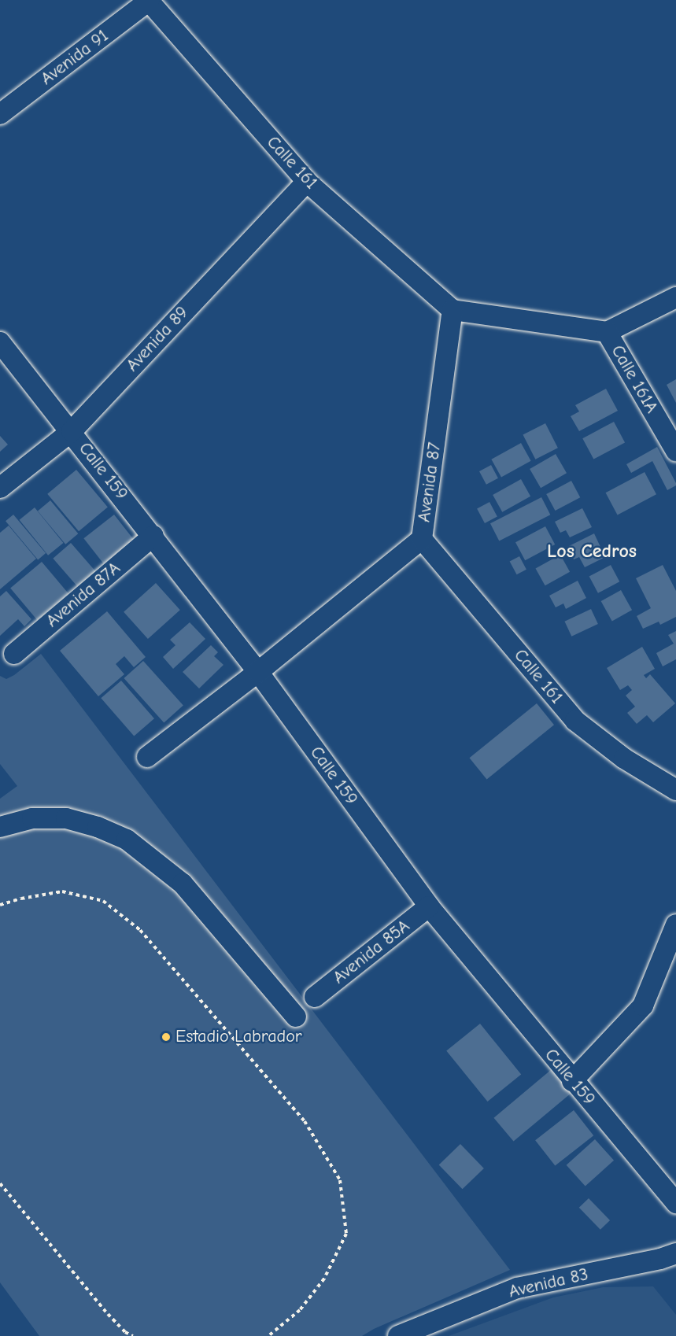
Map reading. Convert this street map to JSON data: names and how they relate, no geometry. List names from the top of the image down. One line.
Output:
{"streets":{"street":["Avenida 91","Calle 161","Avenida 89","Calle 161A","Calle 159","Avenida 87","Avenida 87A","Avenida 85A","Avenida 83"]},"crossings":[["Avenida 91","Calle 161"],["Calle 161","Avenida 89"],["Calle 161","Avenida 87"],["Avenida 89","Calle 159"],["Calle 159","Avenida 87"],["Calle 159","Avenida 87A"],["Calle 159","Avenida 85A"]],"districts":["Los Cedros"],"places":["Estadio Labrador"]}
